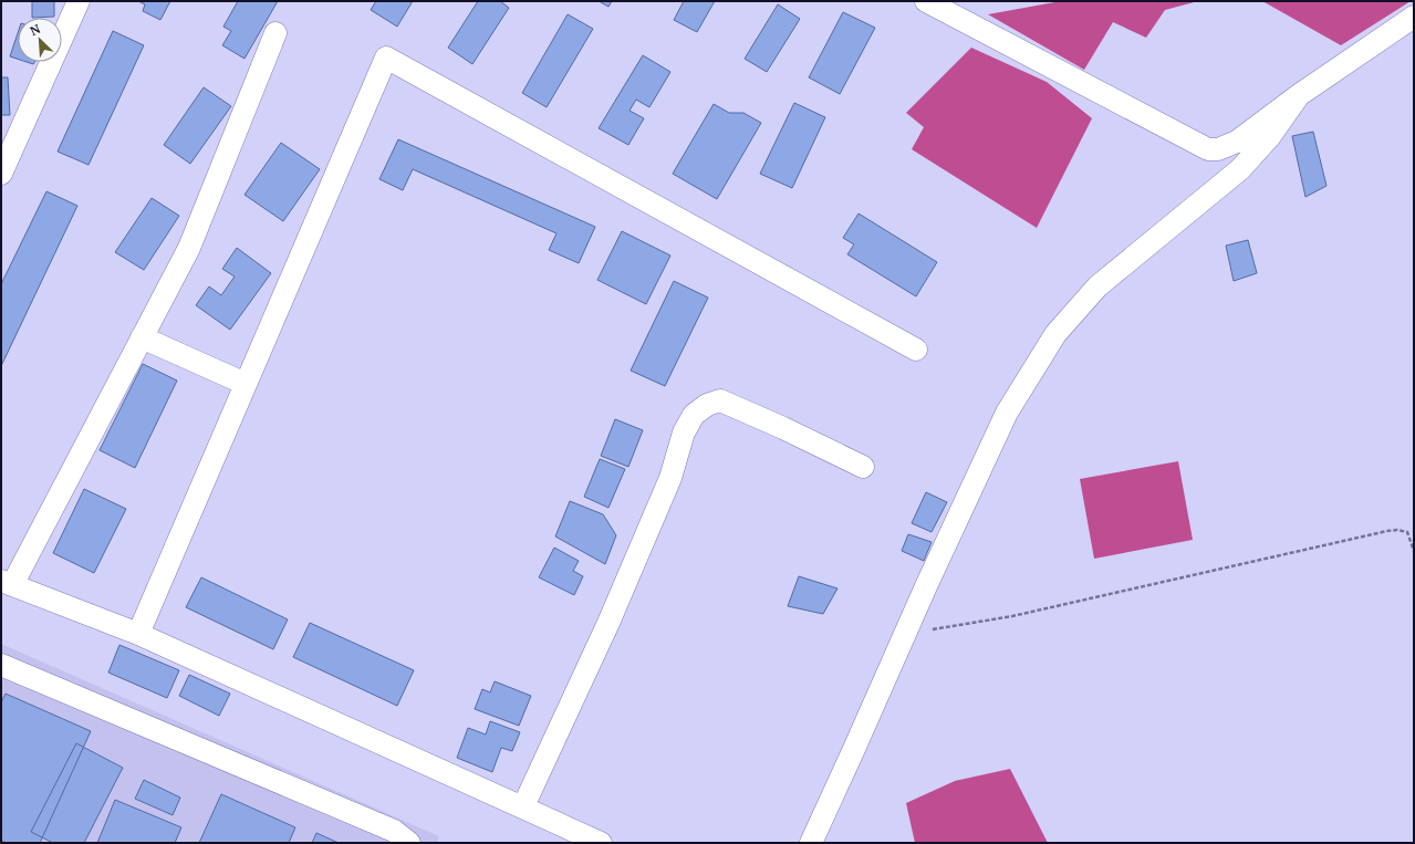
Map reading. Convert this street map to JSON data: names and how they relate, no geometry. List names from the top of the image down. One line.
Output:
{"north":"top left"}
